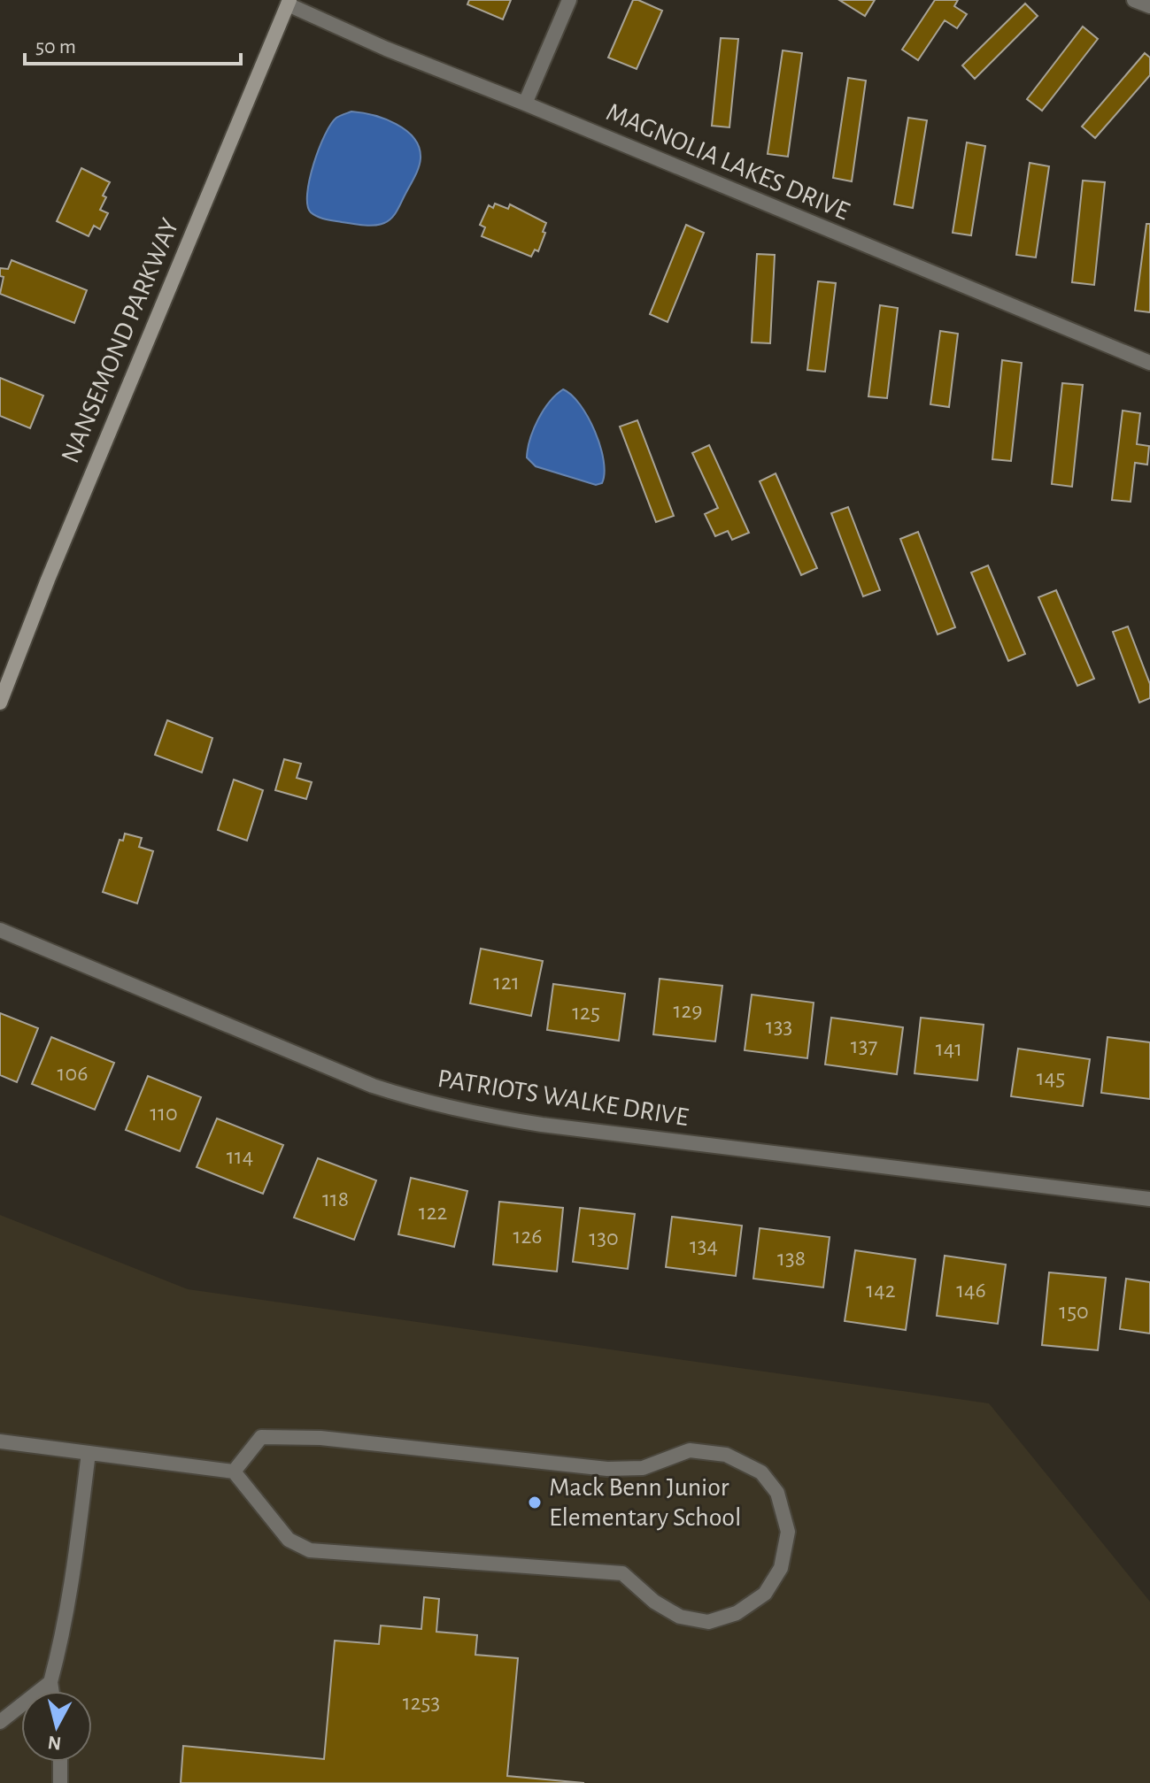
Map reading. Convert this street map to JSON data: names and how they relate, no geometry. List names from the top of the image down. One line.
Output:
{"streets":{"main road":["NANSEMOND PARKWAY"],"street":["MAGNOLIA LAKES DRIVE","PATRIOTS WALKE DRIVE"]},"crossings":[["MAGNOLIA LAKES DRIVE","NANSEMOND PARKWAY"]],"places":["Mack Benn Junior Elementary School"],"house_numbers":["121","129","125","133","137","141","106","145","110","114","118","122","126","130","134","138","142","146","150","1253"],"scale_bar":"50 m","north":"bottom"}
